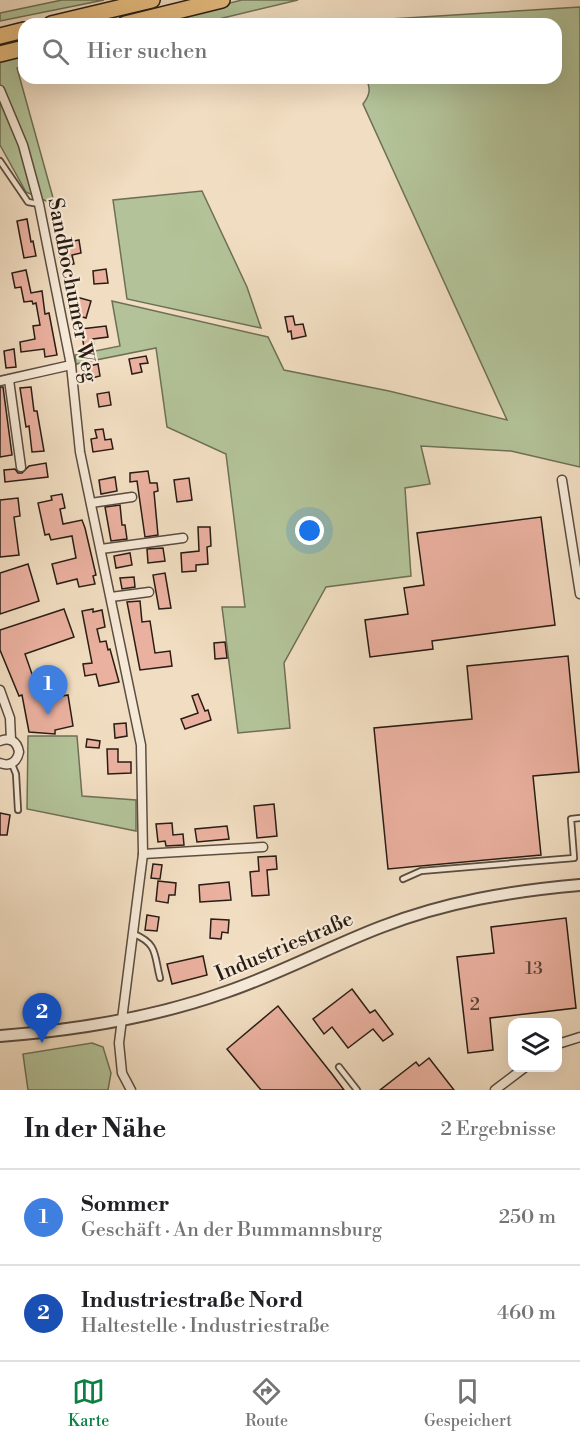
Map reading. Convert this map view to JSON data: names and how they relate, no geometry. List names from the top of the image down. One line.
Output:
{"streets":{"street":["Sandbochumer Weg","Industriestraße"]},"crossings":[["Sandbochumer Weg","Industriestraße"]],"house_numbers":["13","2"],"page":{"search":"Hier suchen","pins":["1","2"],"heading":["In der Nähe","2 Ergebnisse"],"list":[{"mark":"1","name":"Sommer","note":"Geschäft · An der Bummannsburg","value":"250 m"},{"mark":"2","name":"Industriestraße Nord","note":"Haltestelle · Industriestraße","value":"460 m"}],"nav":["Karte","Route","Gespeichert"]}}
